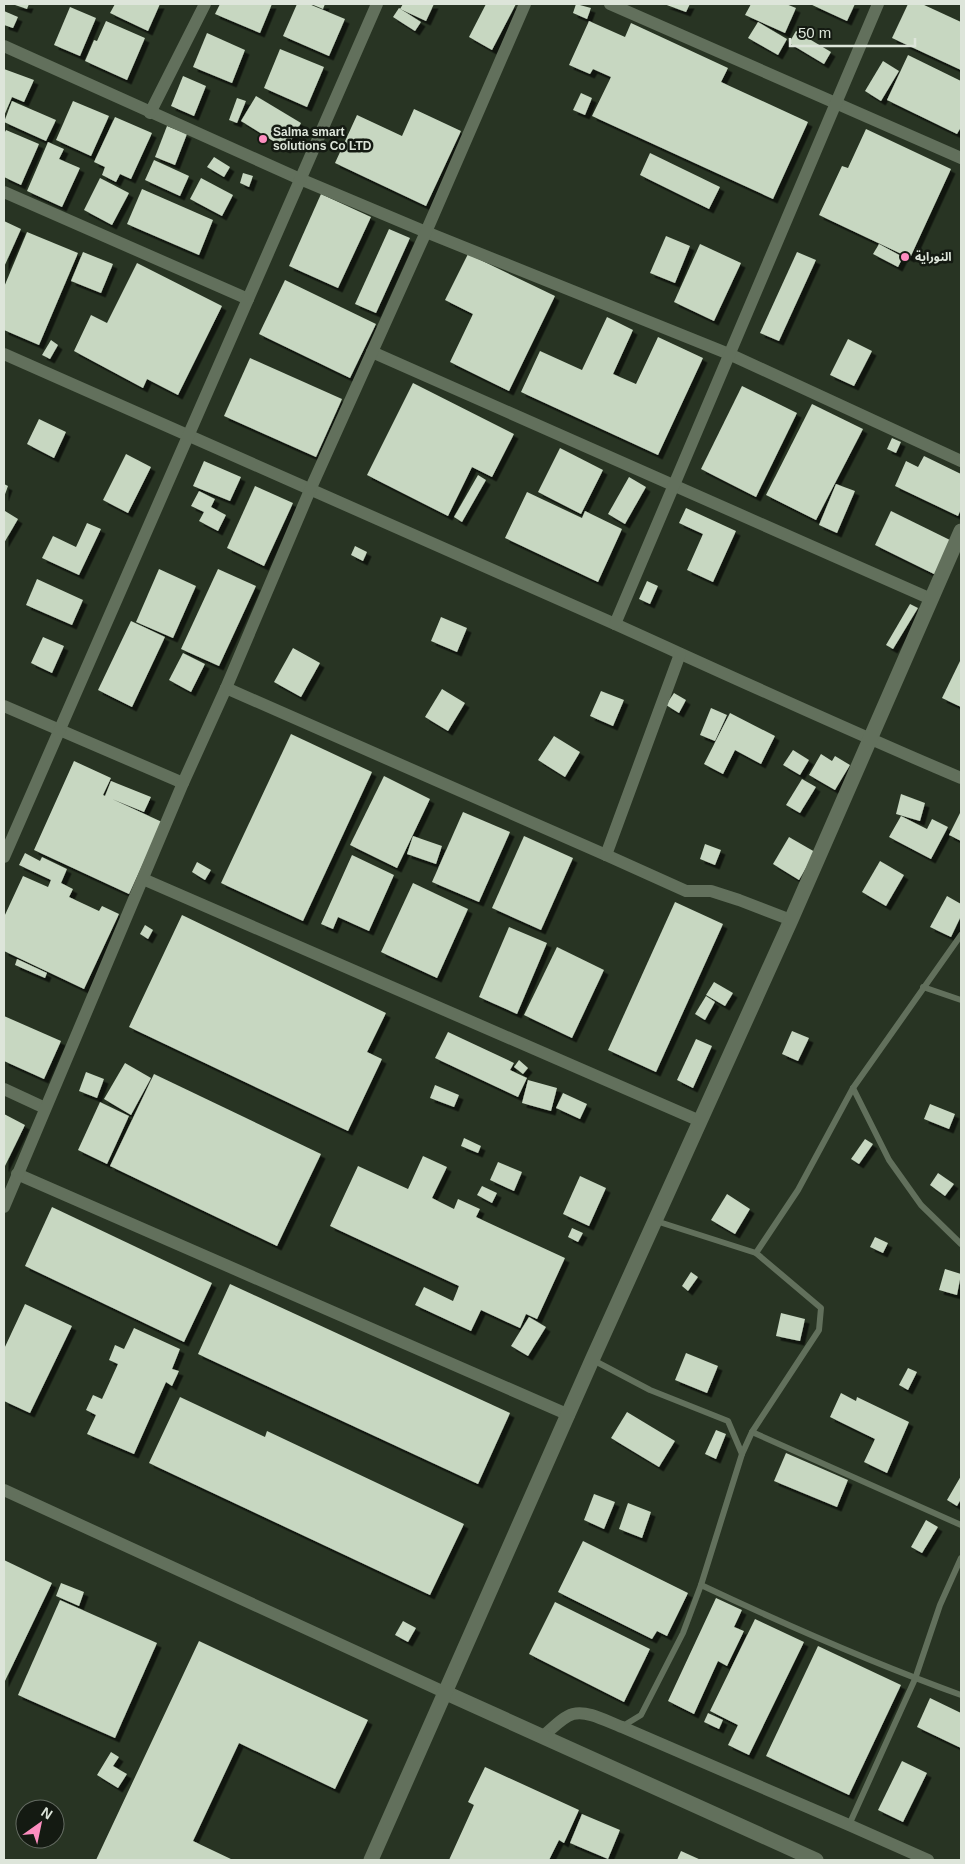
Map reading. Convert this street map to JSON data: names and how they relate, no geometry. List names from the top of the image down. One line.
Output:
{"places":["Salma smart solutions Co LTD","النوراية"],"scale_bar":"50 m","north":"top right"}
